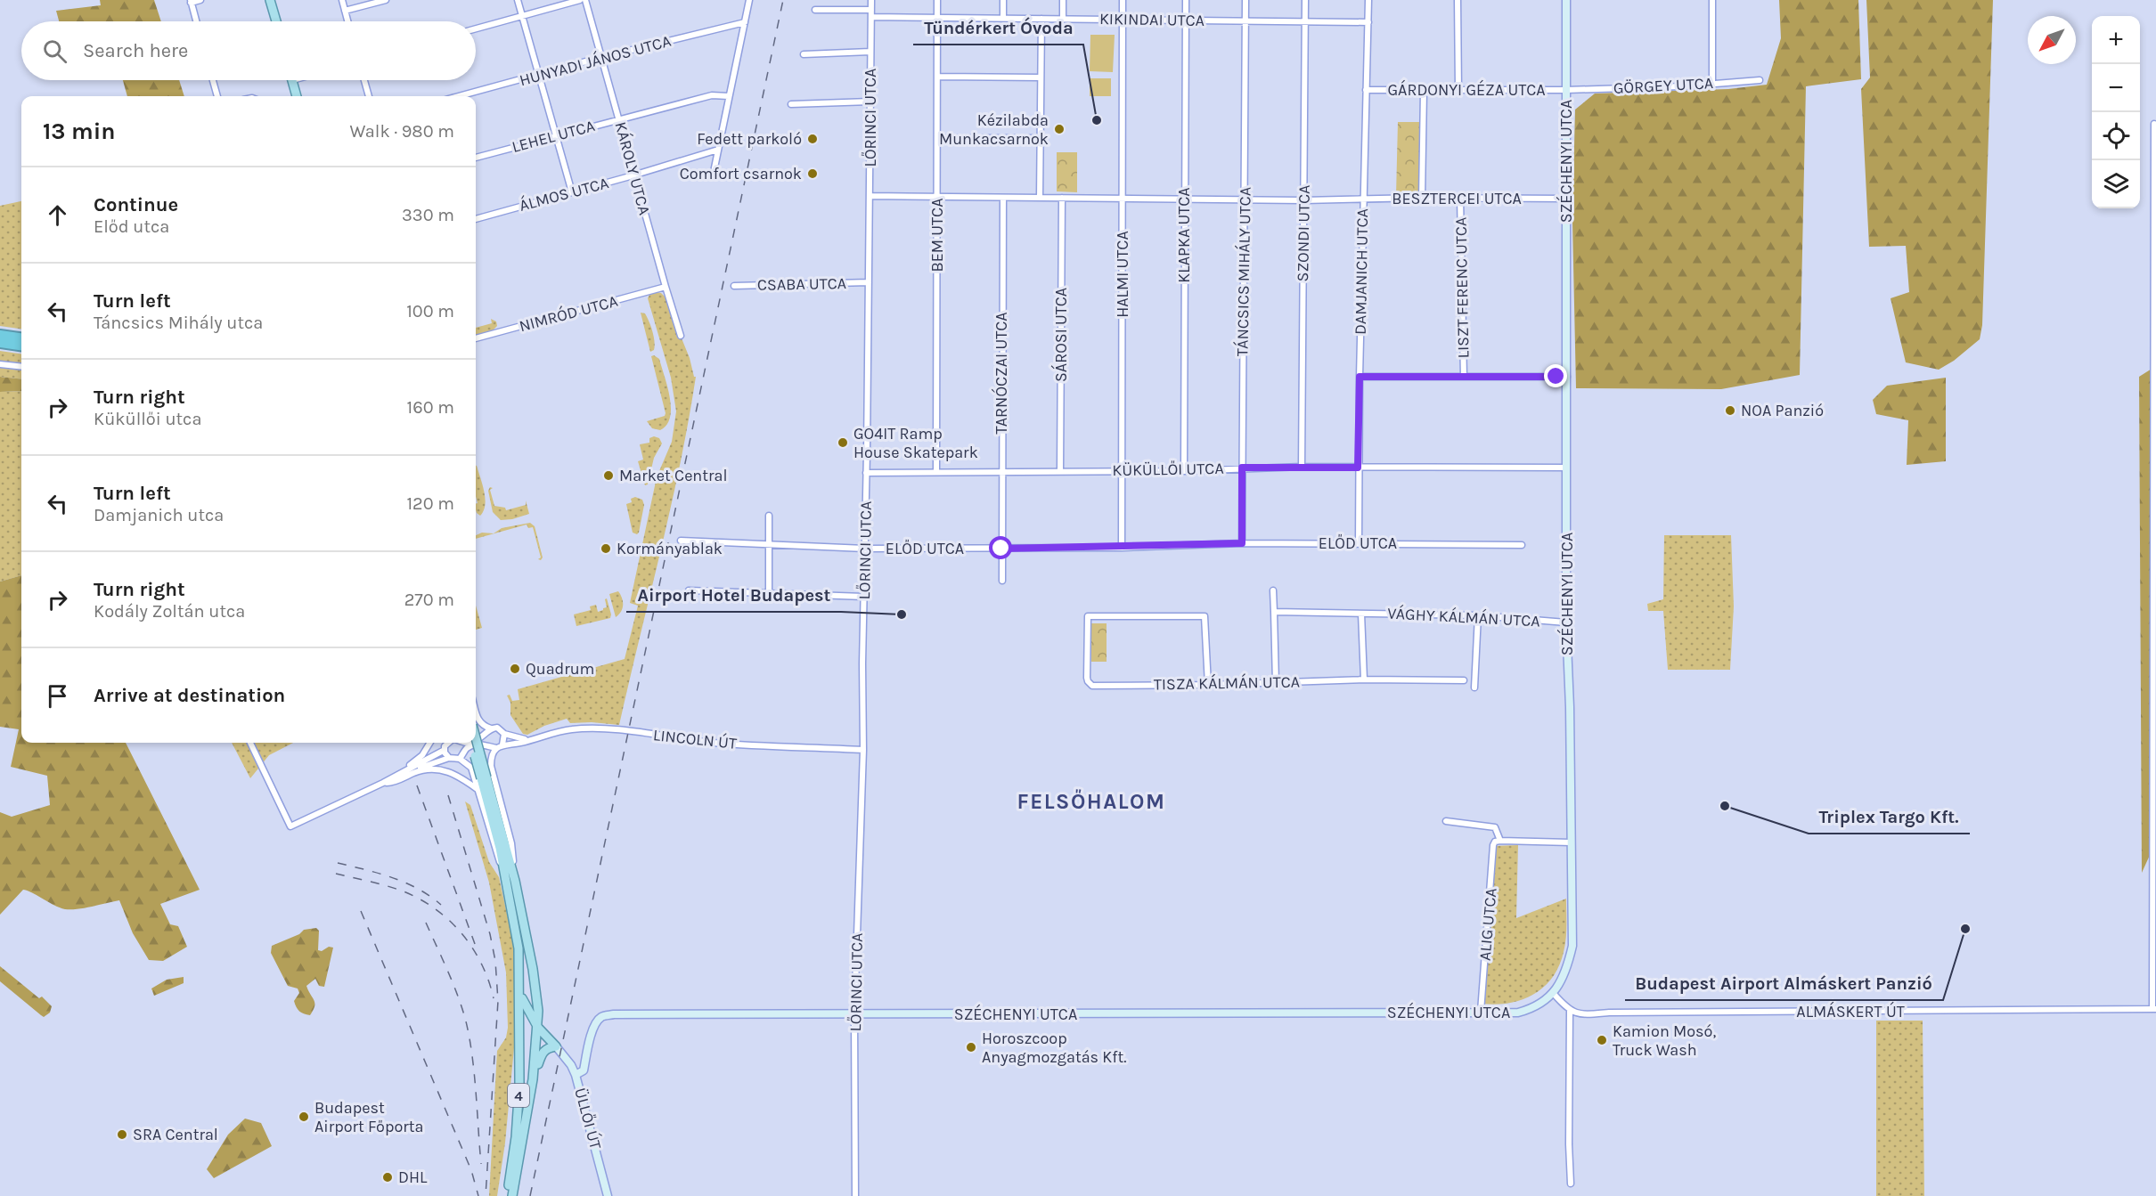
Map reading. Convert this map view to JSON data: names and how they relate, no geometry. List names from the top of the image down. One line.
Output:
{"streets":{"main road":["4"],"street":["KIKINDAI UTCA","HUNYADI JÁNOS UTCA","GÖRGEY UTCA","GÁRDONYI GÉZA UTCA","LŐRINCI UTCA","LEHEL UTCA","SZÉCHENYI UTCA","KÁROLY UTCA","ÁLMOS UTCA","BESZTERCEI UTCA","SZONDI UTCA","BEM UTCA","KLAPKA UTCA","TÁNCSICS MIHÁLY UTCA","DAMJANICH UTCA","HALMI UTCA","CSABA UTCA","LISZT FERENC UTCA","NIMRÓD UTCA","SÁROSI UTCA","TARNÓCZAI UTCA","KÜKÜLLŐI UTCA","ELŐD UTCA","VÁGHY KÁLMÁN UTCA","TISZA KÁLMÁN UTCA","LINCOLN ÚT","ALIG UTCA","ALMÁSKERT ÚT","ÜLLŐI ÚT"]},"crossings":[["KIKINDAI UTCA","LŐRINCI UTCA"],["KIKINDAI UTCA","SZONDI UTCA"],["KIKINDAI UTCA","BEM UTCA"],["KIKINDAI UTCA","KLAPKA UTCA"],["KIKINDAI UTCA","TÁNCSICS MIHÁLY UTCA"],["KIKINDAI UTCA","DAMJANICH UTCA"],["KIKINDAI UTCA","HALMI UTCA"],["HUNYADI JÁNOS UTCA","KÁROLY UTCA"],["GÖRGEY UTCA","GÁRDONYI GÉZA UTCA"],["GÖRGEY UTCA","SZÉCHENYI UTCA"],["GÁRDONYI GÉZA UTCA","SZÉCHENYI UTCA"],["GÁRDONYI GÉZA UTCA","DAMJANICH UTCA"],["LŐRINCI UTCA","SZÉCHENYI UTCA"],["LŐRINCI UTCA","CSABA UTCA"],["LŐRINCI UTCA","KÜKÜLLŐI UTCA"],["LŐRINCI UTCA","ELŐD UTCA"],["LŐRINCI UTCA","LINCOLN ÚT"],["LEHEL UTCA","KÁROLY UTCA"],["SZÉCHENYI UTCA","BESZTERCEI UTCA"],["SZÉCHENYI UTCA","KÜKÜLLŐI UTCA"],["SZÉCHENYI UTCA","VÁGHY KÁLMÁN UTCA"],["SZÉCHENYI UTCA","ALIG UTCA"],["SZÉCHENYI UTCA","ÜLLŐI ÚT"],["KÁROLY UTCA","ÁLMOS UTCA"],["KÁROLY UTCA","NIMRÓD UTCA"],["BESZTERCEI UTCA","SZONDI UTCA"],["BESZTERCEI UTCA","KLAPKA UTCA"],["BESZTERCEI UTCA","TÁNCSICS MIHÁLY UTCA"],["BESZTERCEI UTCA","DAMJANICH UTCA"],["BESZTERCEI UTCA","HALMI UTCA"],["BESZTERCEI UTCA","LISZT FERENC UTCA"],["BESZTERCEI UTCA","SÁROSI UTCA"],["SZONDI UTCA","KÜKÜLLŐI UTCA"],["BEM UTCA","KÜKÜLLŐI UTCA"],["KLAPKA UTCA","KÜKÜLLŐI UTCA"],["TÁNCSICS MIHÁLY UTCA","KÜKÜLLŐI UTCA"],["TÁNCSICS MIHÁLY UTCA","ELŐD UTCA"],["DAMJANICH UTCA","KÜKÜLLŐI UTCA"],["DAMJANICH UTCA","ELŐD UTCA"],["HALMI UTCA","KÜKÜLLŐI UTCA"],["HALMI UTCA","ELŐD UTCA"],["SÁROSI UTCA","KÜKÜLLŐI UTCA"],["TARNÓCZAI UTCA","KÜKÜLLŐI UTCA"],["TARNÓCZAI UTCA","ELŐD UTCA"]],"districts":["FELSŐHALOM"],"places":["Tündérkert Óvoda","Kézilabda Munkacsarnok","Fedett parkoló","Comfort csarnok","NOA Panzió","GO4IT Ramp House Skatepark","Market Central","Kormányablak","Airport Hotel Budapest","Quadrum","Triplex Targo Kft.","Budapest Airport Almáskert Panzió","Kamion Mosó, Truck Wash","Horoszcoop Anyagmozgatás Kft.","Budapest Airport Főporta","SRA Central","DHL"],"north":"bottom left","page":{"map_buttons":["+","−"],"search":"Search here","heading":["13 min","Walk · 980 m"],"list":[["Continue","Előd utca","330 m"],["Turn left","Táncsics Mihály utca","100 m"],["Turn right","Küküllői utca","160 m"],["Turn left","Damjanich utca","120 m"],["Turn right","Kodály Zoltán utca","270 m"],"Arrive at destination"]}}
